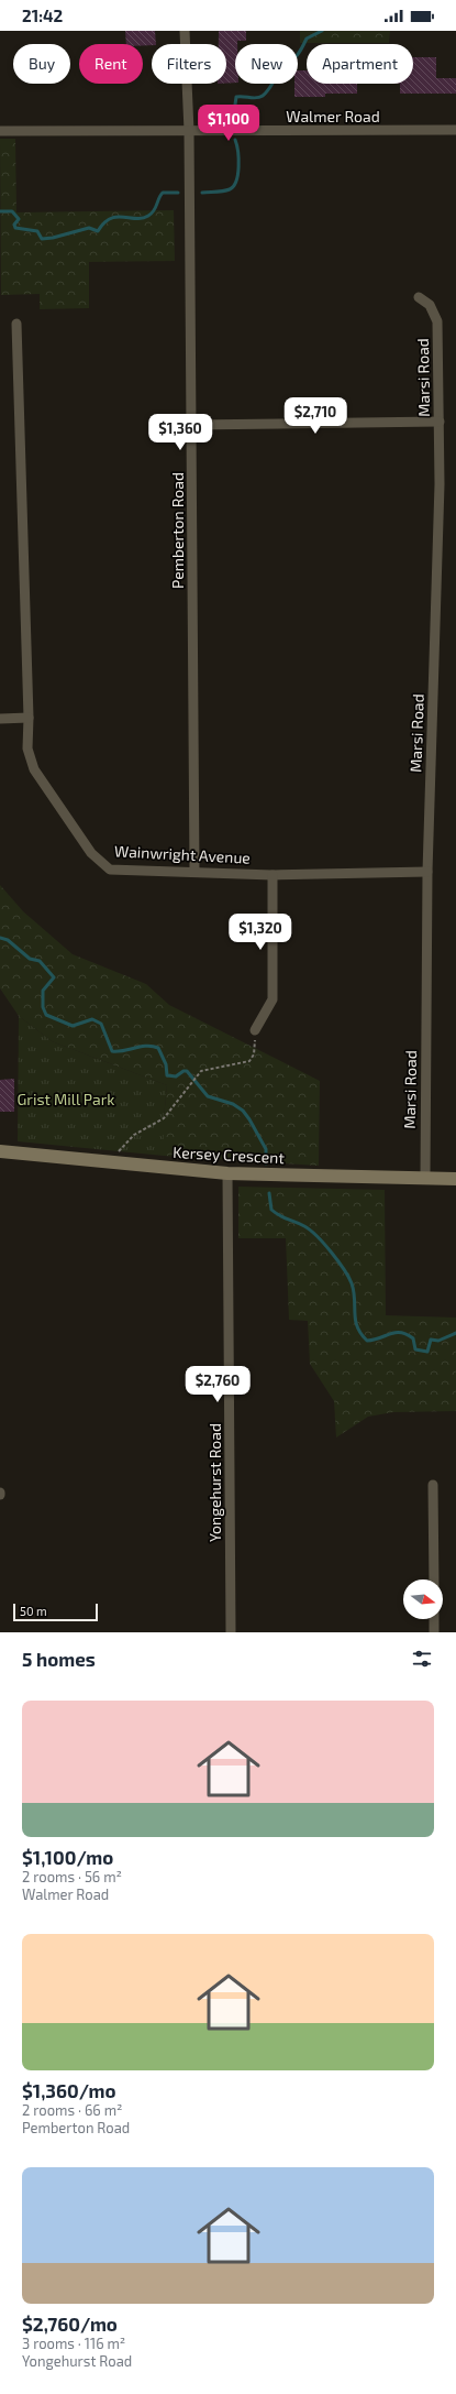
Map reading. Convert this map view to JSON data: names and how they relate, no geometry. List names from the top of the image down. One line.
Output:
{"streets":{"street":["Walmer Road","Marsi Road","Pemberton Road","Wainwright Avenue","Kersey Crescent","Yongehurst Road"]},"crossings":[["Walmer Road","Pemberton Road"],["Marsi Road","Wainwright Avenue"],["Marsi Road","Kersey Crescent"],["Pemberton Road","Wainwright Avenue"],["Kersey Crescent","Yongehurst Road"]],"parks":["Grist Mill Park"],"scale_bar":"50 m","north":"right","page":{"status":"21:42","chip":["Buy","Rent","Filters","New","Apartment"],"price":["$1,100","$2,710","$1,360","$1,320","$2,760"],"scale":"50 m","heading":"5 homes","list":[{"name":"$1,100/mo","note":"2 rooms · 56 m² · Walmer Road"},{"name":"$1,360/mo","note":"2 rooms · 66 m² · Pemberton Road"},{"name":"$2,760/mo","note":"3 rooms · 116 m² · Yongehurst Road"}]}}
